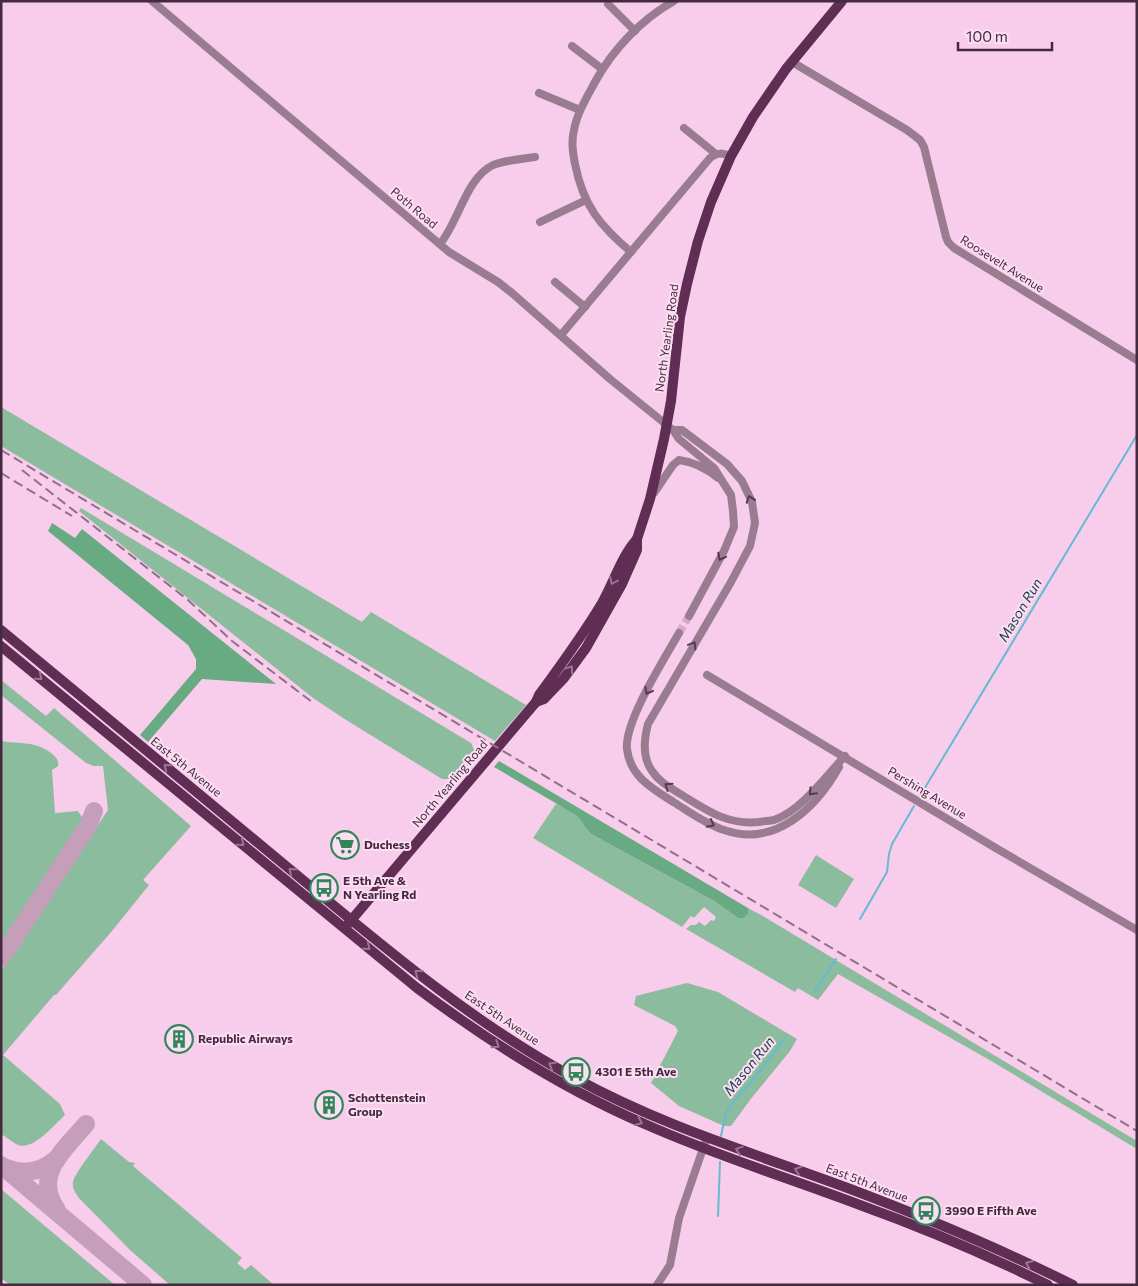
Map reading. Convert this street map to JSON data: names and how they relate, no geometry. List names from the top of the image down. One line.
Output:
{"streets":{"main road":["North Yearling Road","East 5th Avenue"],"street":["Poth Road","Roosevelt Avenue","Pershing Avenue"]},"crossings":[["Poth Road","North Yearling Road"],["Roosevelt Avenue","North Yearling Road"],["North Yearling Road","East 5th Avenue"]],"water":["Mason Run"],"places":{"supermarket":["Duchess"],"bus stop":["E 5th Ave & N Yearling Rd","4301 E 5th Ave","3990 E Fifth Ave"],"building":["Republic Airways","Schottenstein Group"]},"scale_bar":"100 m"}
